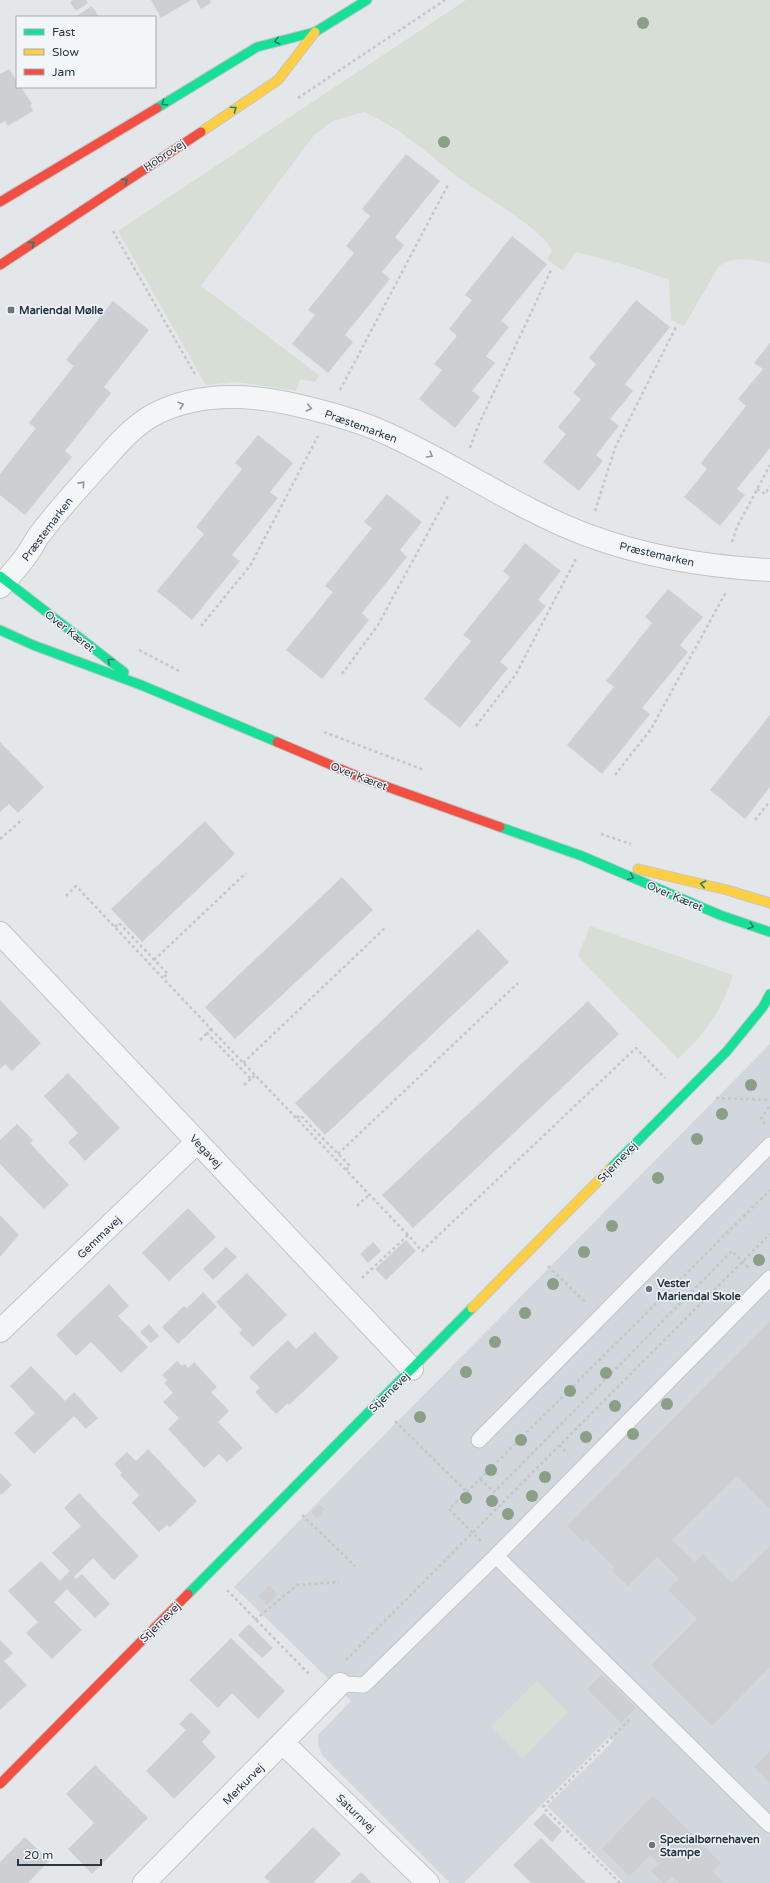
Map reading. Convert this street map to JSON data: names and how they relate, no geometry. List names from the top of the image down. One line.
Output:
{"streets":{"main road":["Hobrovej","Over Kæret","Stjernevej"],"street":["Præstemarken","Vegavej","Gemmavej","Merkurvej","Saturnvej"]},"crossings":[["Præstemarken","Over Kæret"],["Vegavej","Stjernevej"],["Vegavej","Gemmavej"],["Merkurvej","Saturnvej"]],"one_way":["Præstemarken"],"places":{"transit":["Mariendal Mølle"],"other":["Vester Mariendal Skole","Specialbørnehaven Stampe"]},"legend":["Fast","Slow","Jam"],"scale_bar":"20 m"}
